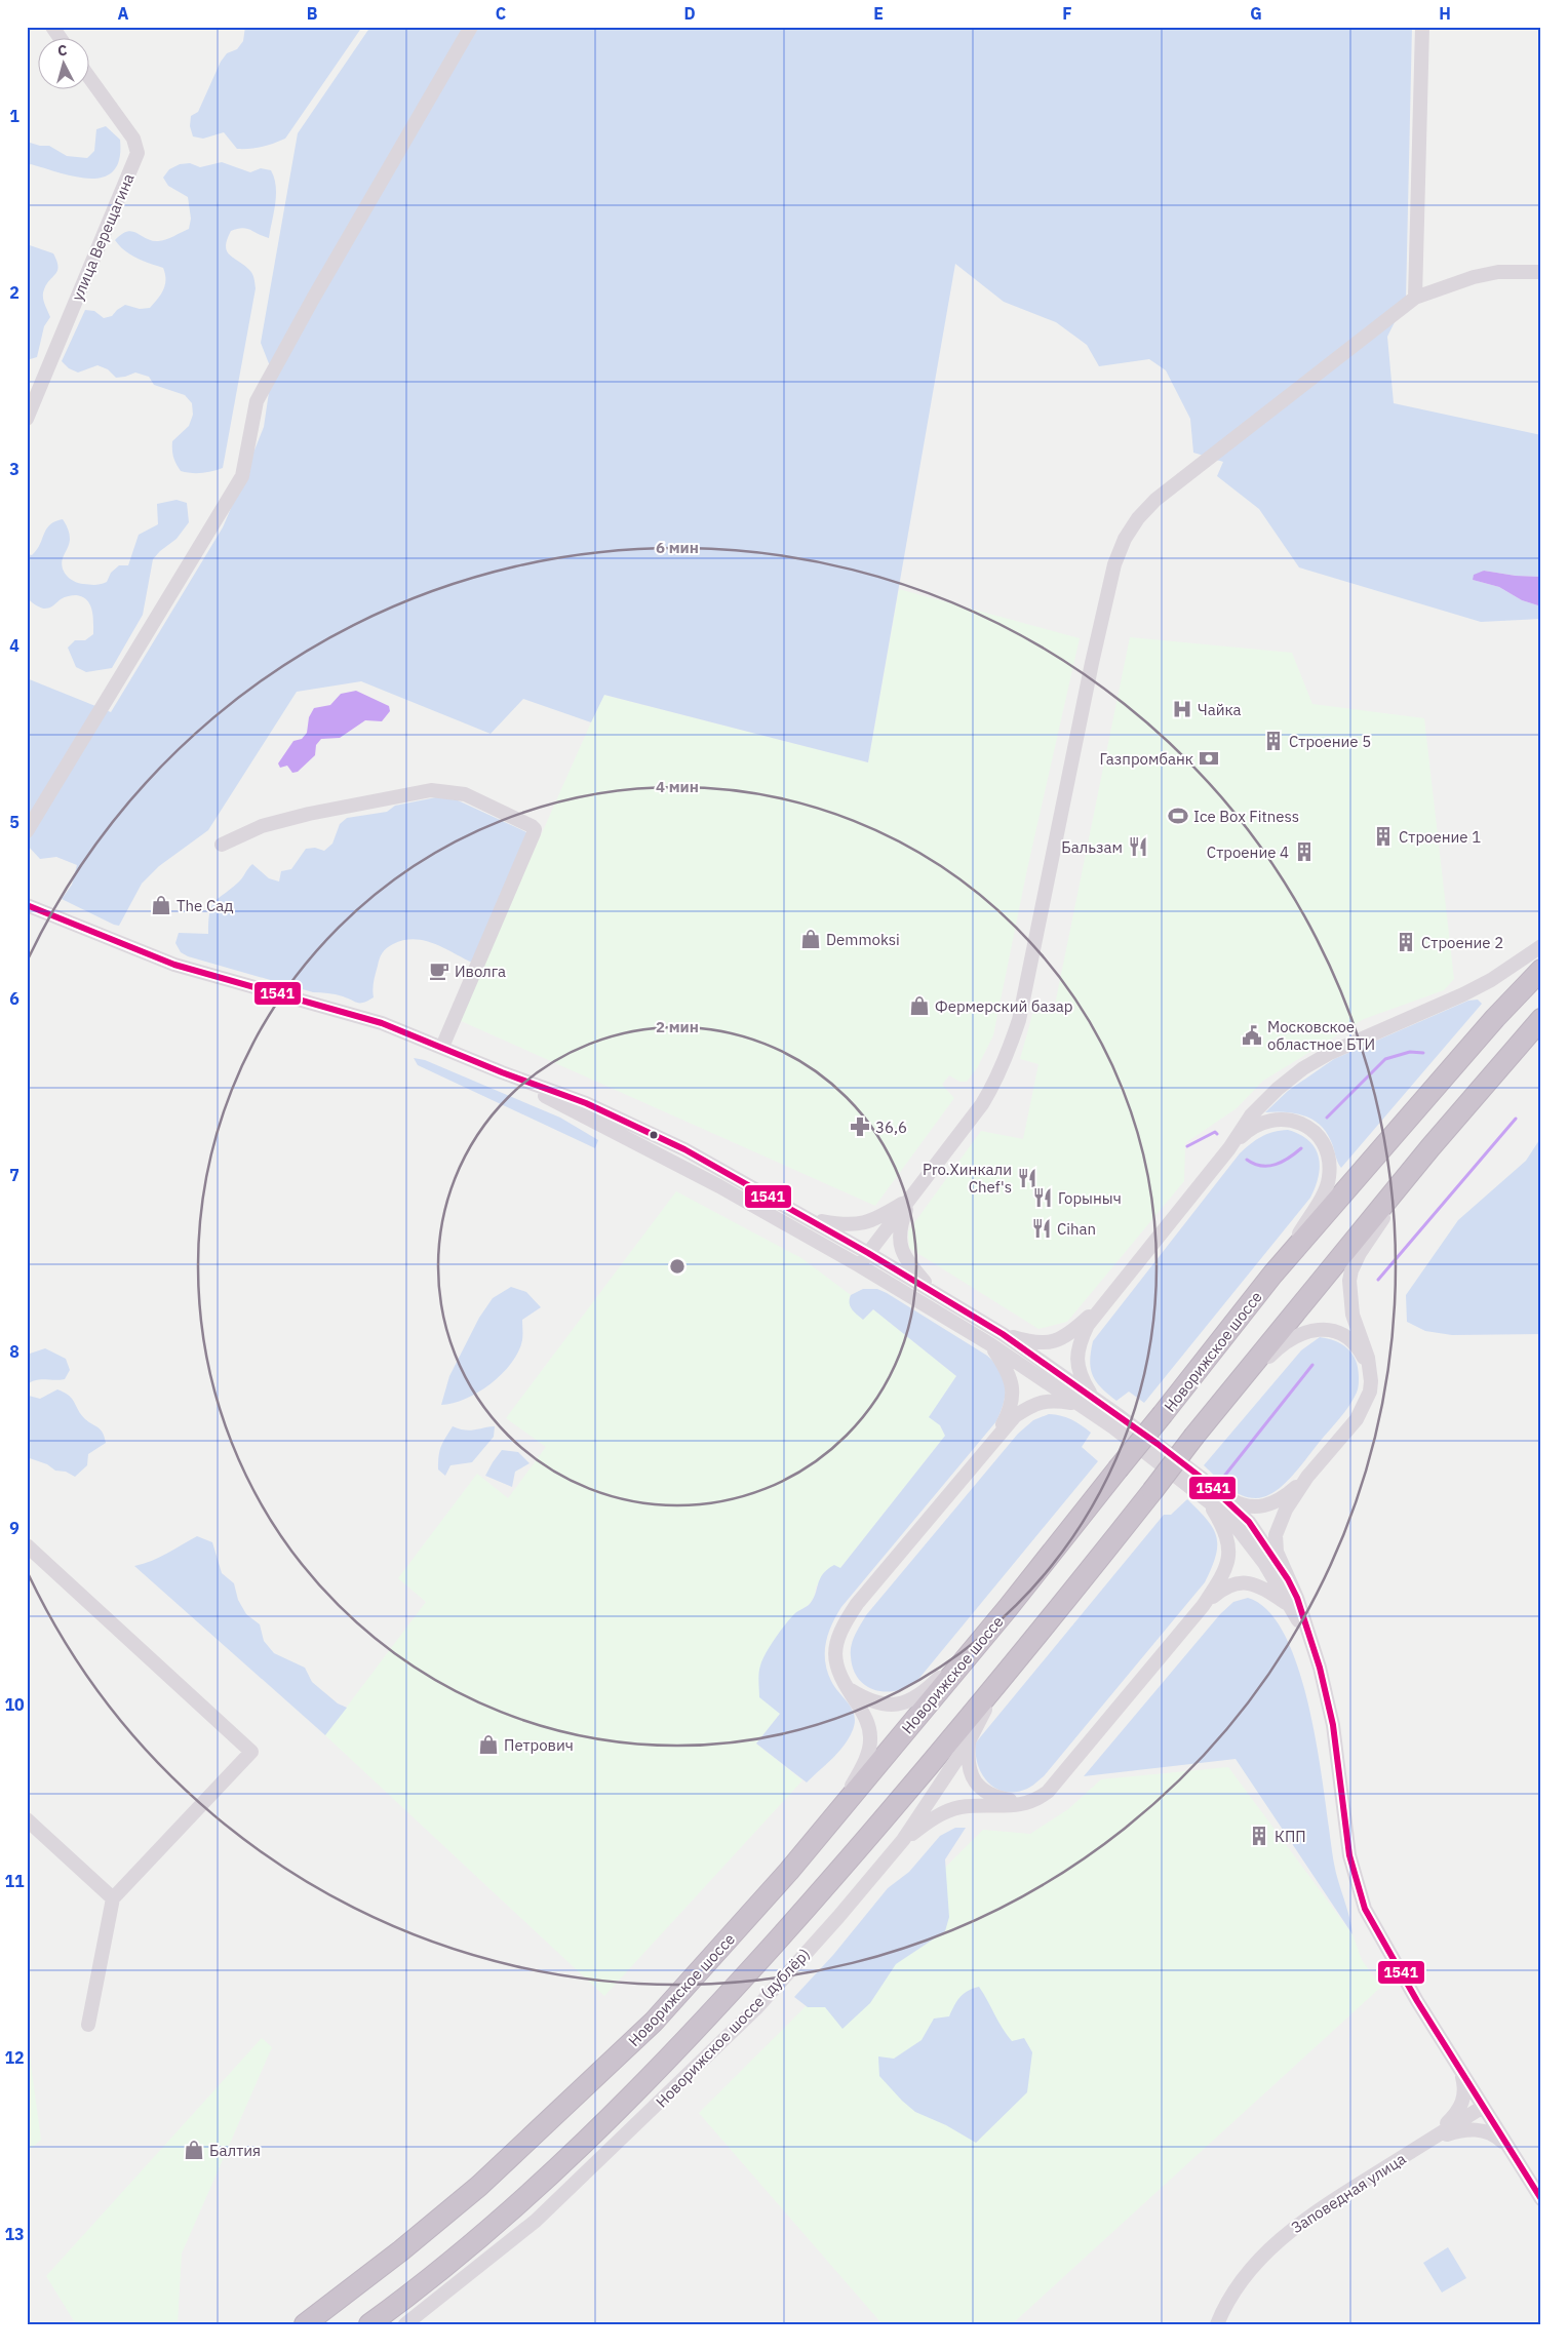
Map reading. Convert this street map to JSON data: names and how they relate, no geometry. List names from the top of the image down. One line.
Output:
{"streets":{"highway":["Новорижское шоссе"],"street":["улица Верещагина","Новорижское шоссе (дублёр)","Заповедная улица"]},"places":{"hospital":["Чайка"],"building":["Строение 5","Строение 1","Строение 4","Строение 2","КПП"],"bank":["Газпромбанк"],"sports":["Ice Box Fitness"],"restaurant":["Бальзам","Pro.Хинкали Chef's","Горыныч","Cihan"],"shop":["The Сад","Demmoksi","Фермерский базар","Петрович","Балтия"],"cafe":["Иволга"],"public building":["Московское областное БТИ"],"pharmacy":["36,6"]},"lines":["transit line 1541"],"north":"top","grid":{"columns":["A","B","C","D","E","F","G","H"],"rows":["1","2","3","4","5","6","7","8","9","10","11","12","13"]},"rings":["6 мин","4 мин","2 мин"]}
